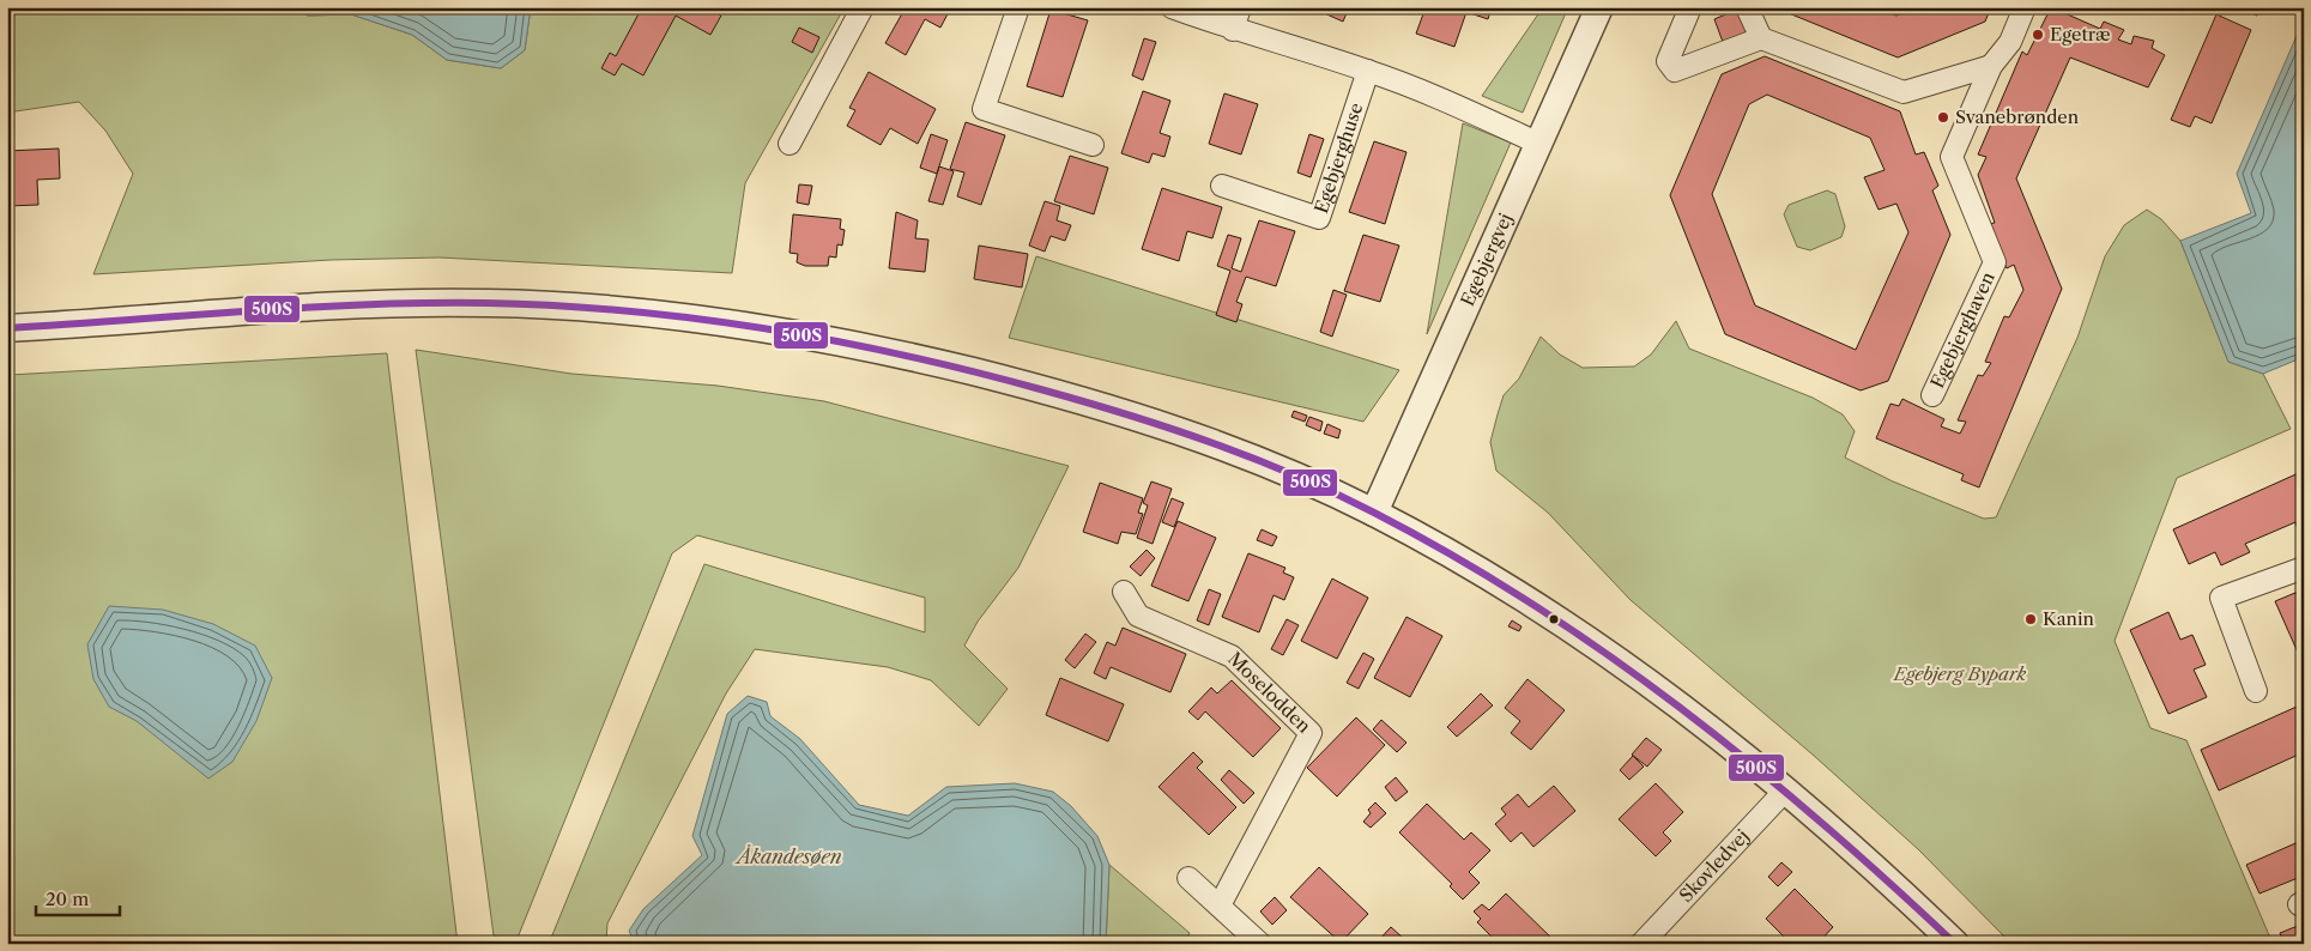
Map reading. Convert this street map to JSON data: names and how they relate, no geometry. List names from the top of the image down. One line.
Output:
{"streets":{"street":["Egebjerghuse","Egebjergvej","Egebjerghaven","Moselodden","Skovledvej"]},"water":["Åkandesøen"],"parks":["Egebjerg Bypark"],"places":["Egetræ","Svanebrønden","Kanin"],"lines":["transit line 500S"],"scale_bar":"20 m"}
